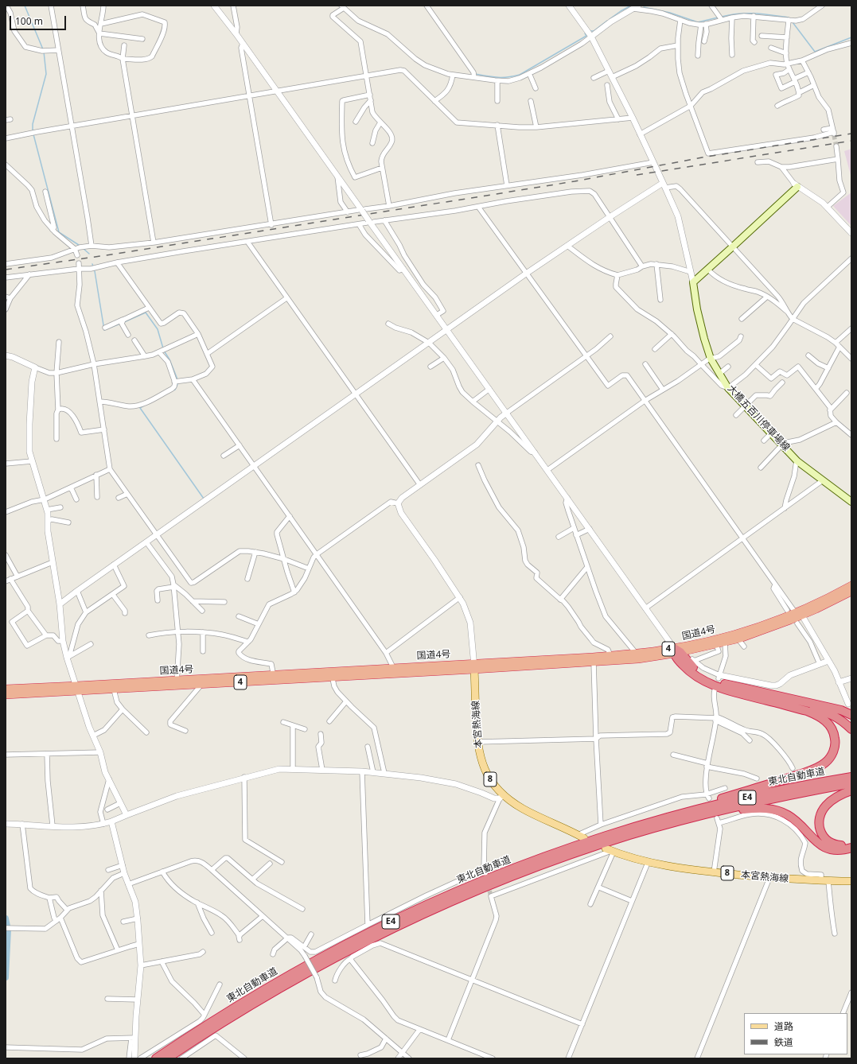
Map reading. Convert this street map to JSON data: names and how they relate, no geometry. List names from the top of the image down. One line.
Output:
{"streets":{"highway":["国道4号","4","東北自動車道","E4"],"main road":["大橋五百川停車場線","本宮熱海線","8"]},"crossings":[["国道4号","本宮熱海線"]],"legend":["道路","鉄道"],"scale_bar":"100 m"}
